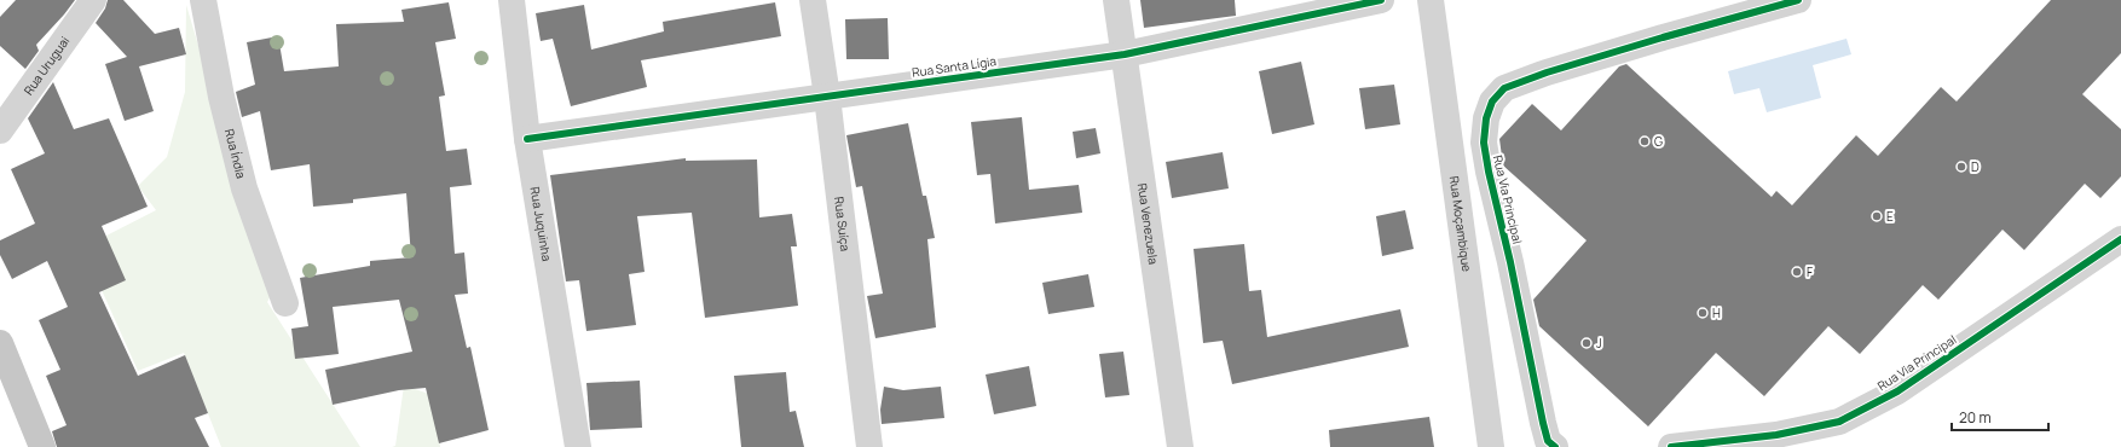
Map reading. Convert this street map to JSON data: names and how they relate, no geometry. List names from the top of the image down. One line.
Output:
{"streets":{"street":["Rua Uruguai","Rua Santa Lígia","Rua Índia","Rua Via Principal","Rua Juquinha","Rua Suíça","Rua Venezuela","Rua Moçambique"]},"crossings":[["Rua Santa Lígia","Rua Juquinha"],["Rua Santa Lígia","Rua Suíça"],["Rua Santa Lígia","Rua Venezuela"]],"places":["G","D","E","F","H","J"],"scale_bar":"20 m"}
